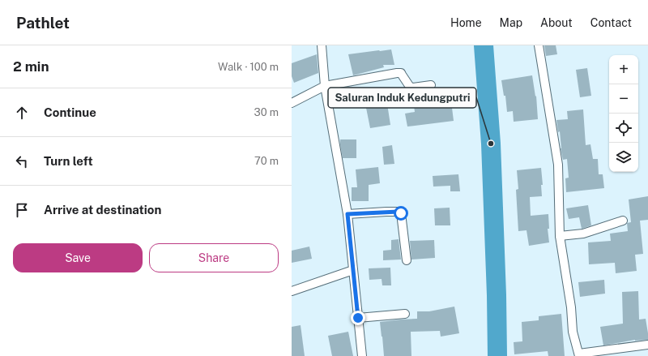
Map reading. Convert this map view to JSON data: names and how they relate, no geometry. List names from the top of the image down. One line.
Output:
{"places":["Saluran Induk Kedungputri"],"page":{"header":"Pathlet","nav":["Home","Map","About","Contact"],"heading":["2 min","Walk · 100 m"],"map_buttons":["+","−"],"list":[["Continue","30 m"],["Turn left","70 m"],"Arrive at destination"],"buttons":["Save","Share"]}}
